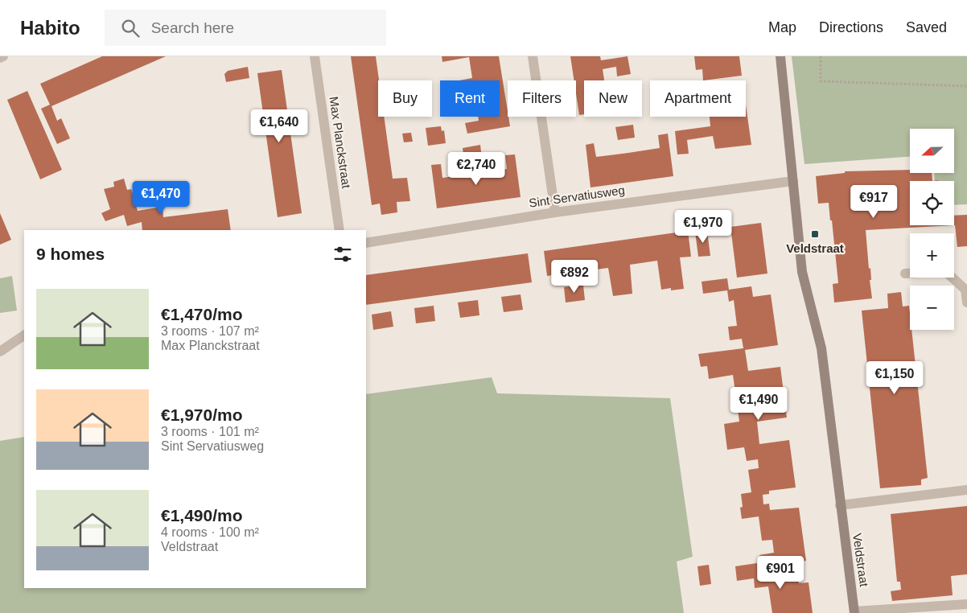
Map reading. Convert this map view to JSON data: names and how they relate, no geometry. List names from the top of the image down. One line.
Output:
{"streets":{"street":["Max Planckstraat","Sint Servatiusweg","Veldstraat"]},"crossings":[["Sint Servatiusweg","Veldstraat"]],"places":{"transit":["Veldstraat"]},"north":"left","page":{"header":"Habito","search":"Search here","nav":["Map","Directions","Saved"],"chip":["Buy","Rent","Filters","New","Apartment"],"price":["€1,640","€2,740","€1,470","€917","€1,970","€892","€1,150","€1,490","€901"],"map_buttons":["+","−"],"heading":"9 homes","list":[{"name":"€1,470/mo","note":"3 rooms · 107 m² · Max Planckstraat"},{"name":"€1,970/mo","note":"3 rooms · 101 m² · Sint Servatiusweg"},{"name":"€1,490/mo","note":"4 rooms · 100 m² · Veldstraat"}]}}
